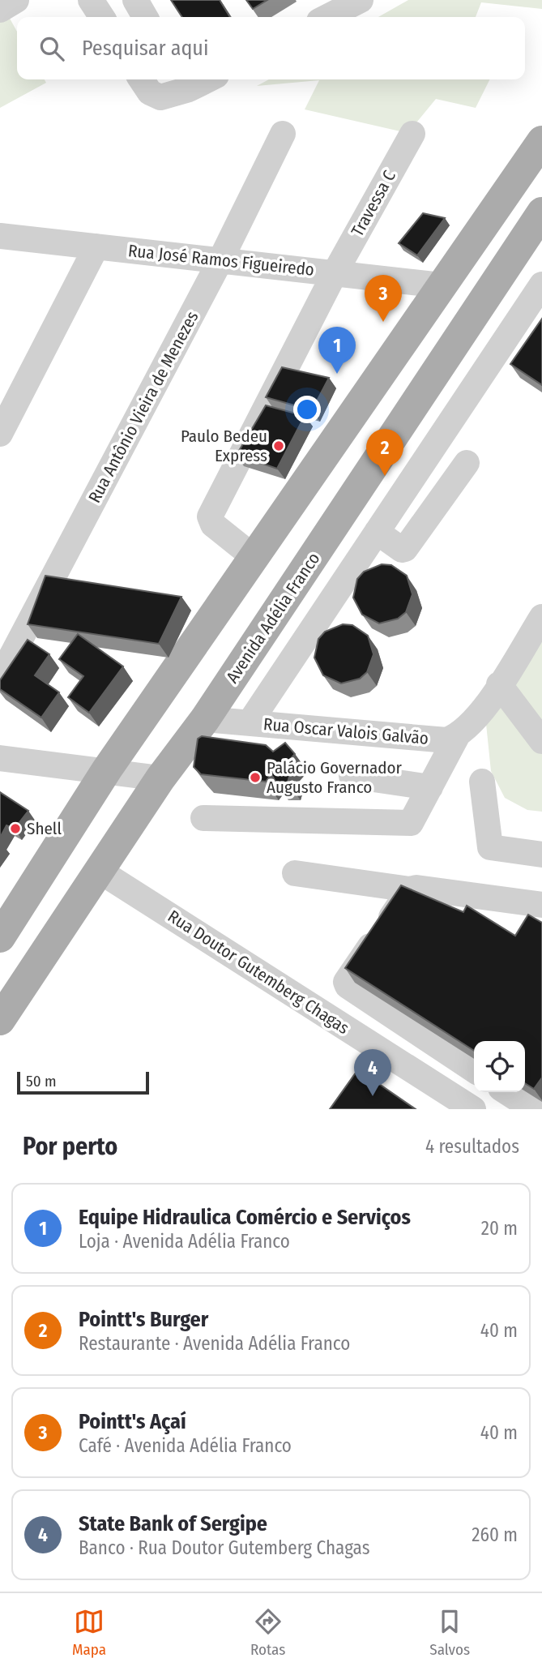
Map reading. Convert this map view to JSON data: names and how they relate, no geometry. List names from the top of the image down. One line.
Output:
{"streets":{"main road":["Avenida Adélia Franco"],"street":["Travessa C","Rua José Ramos Figueiredo","Rua Antônio Vieira de Menezes","Rua Oscar Valois Galvão","Rua Doutor Gutemberg Chagas"]},"crossings":[["Travessa C","Rua José Ramos Figueiredo"],["Rua José Ramos Figueiredo","Rua Antônio Vieira de Menezes"],["Avenida Adélia Franco","Rua Oscar Valois Galvão"],["Avenida Adélia Franco","Rua Doutor Gutemberg Chagas"]],"places":["Paulo Bedeu Express","Palácio Governador Augusto Franco","Shell"],"scale_bar":"50 m","page":{"search":"Pesquisar aqui","pins":["3","1","2","4"],"scale":"50 m","heading":["Por perto","4 resultados"],"list":[{"mark":"1","name":"Equipe Hidraulica Comércio e Serviços","note":"Loja · Avenida Adélia Franco","value":"20 m"},{"mark":"2","name":"Pointt's Burger","note":"Restaurante · Avenida Adélia Franco","value":"40 m"},{"mark":"3","name":"Pointt's Açaí","note":"Café · Avenida Adélia Franco","value":"40 m"},{"mark":"4","name":"State Bank of Sergipe","note":"Banco · Rua Doutor Gutemberg Chagas","value":"260 m"}],"nav":["Mapa","Rotas","Salvos"]}}
